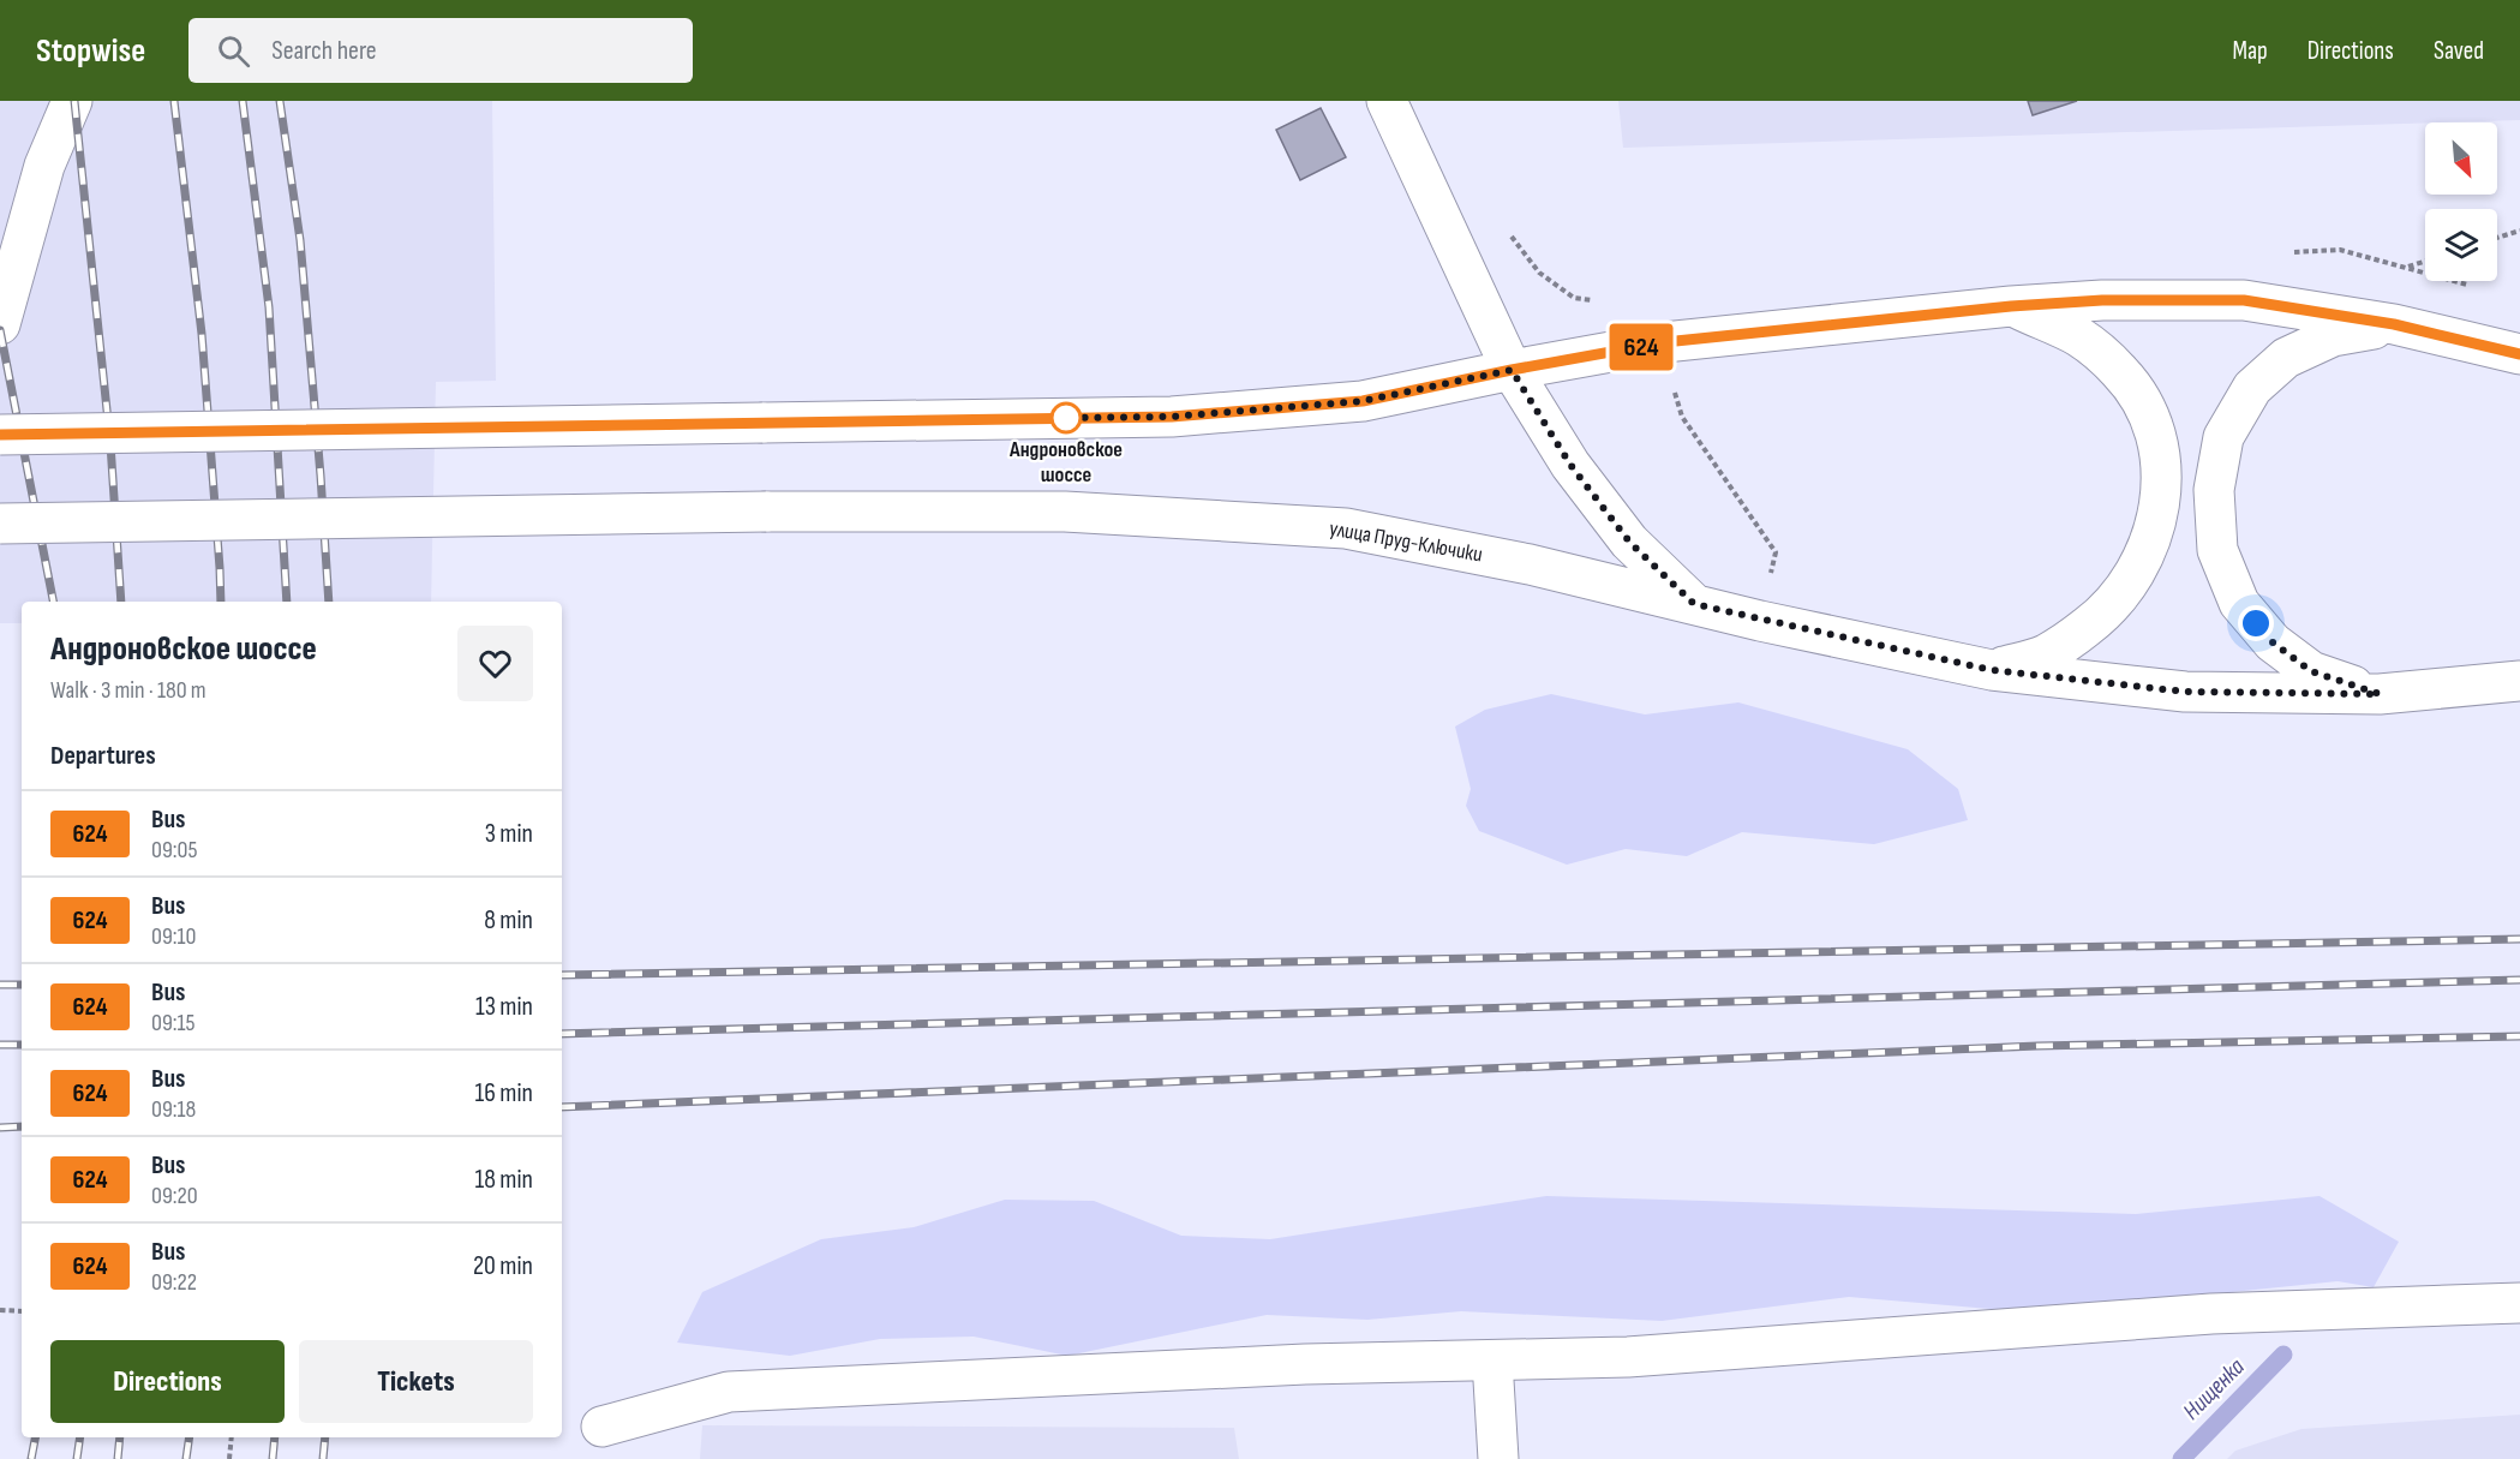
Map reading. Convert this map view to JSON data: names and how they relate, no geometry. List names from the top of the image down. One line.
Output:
{"streets":{"street":["улица Пруд-Ключики"]},"water":["Нищенка"],"places":["Андроновское шоссе"],"lines":["bus line 624"],"north":"bottom right","page":{"header":"Stopwise","search":"Search here","nav":["Map","Directions","Saved"],"on_map":"624","heading":[["Андроновское шоссе","Walk · 3 min · 180 m"],"Departures"],"list":[{"mark":"624","name":"Bus","note":"09:05","value":"3 min"},{"mark":"624","name":"Bus","note":"09:10","value":"8 min"},{"mark":"624","name":"Bus","note":"09:15","value":"13 min"},{"mark":"624","name":"Bus","note":"09:18","value":"16 min"},{"mark":"624","name":"Bus","note":"09:20","value":"18 min"},{"mark":"624","name":"Bus","note":"09:22","value":"20 min"}],"buttons":["Directions","Tickets"]}}
